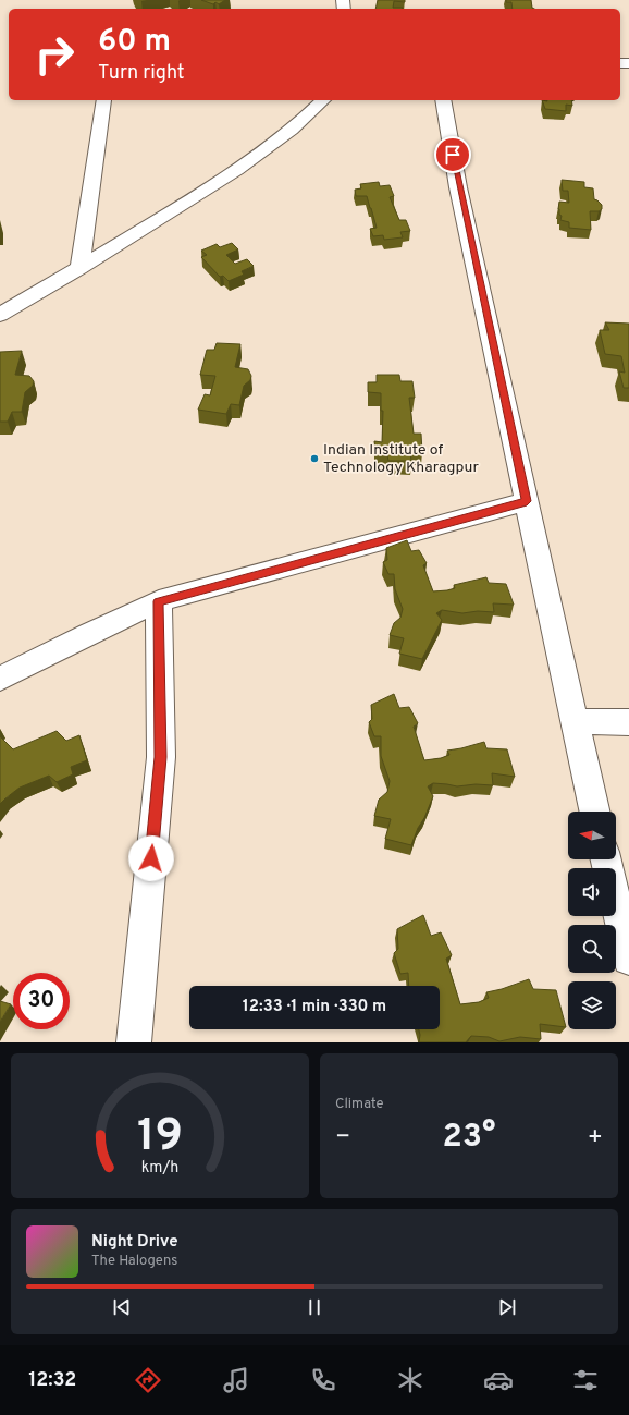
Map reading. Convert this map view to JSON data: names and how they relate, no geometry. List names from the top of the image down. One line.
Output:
{"places":["Indian Institute of Technology Kharagpur"],"north":"left","page":{"turn":["60 m","Turn right"],"limit":"30","trip":"12:33 · 1 min · 330 m","tile":"Climate","heat":["−","23°","+"],"song":["Night Drive","The Halogens"],"tabs":"12:32","gauge":["19","km/h"]}}
